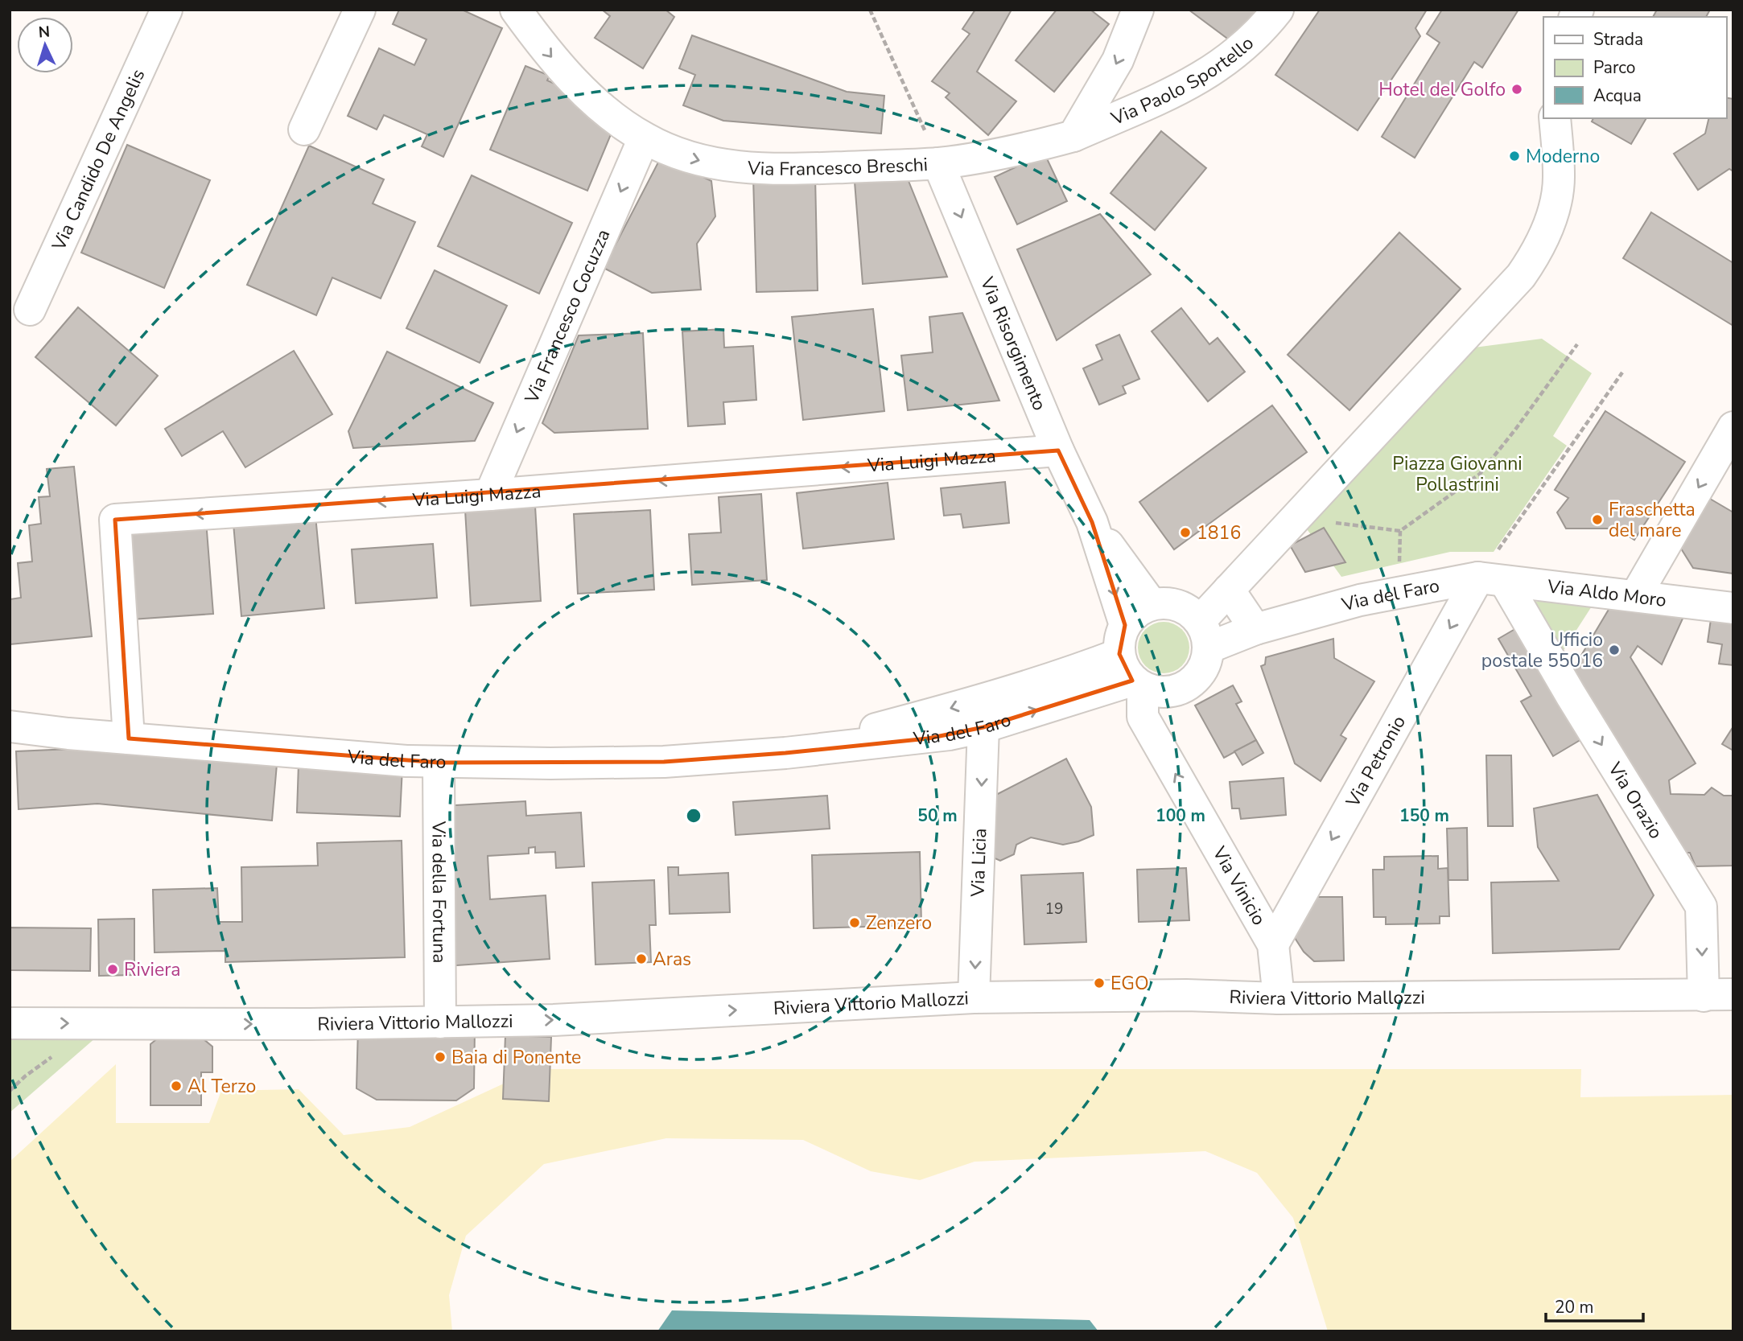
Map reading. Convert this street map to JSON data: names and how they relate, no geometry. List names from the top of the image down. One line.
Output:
{"streets":{"street":["Via Paolo Sportello","Via Candido De Angelis","Via Francesco Breschi","Via Francesco Cocuzza","Via Risorgimento","Via Luigi Mazza","Via Aldo Moro","Via del Faro","Via Petronio","Via Orazio","Via Licia","Via Vinicio","Via della Fortuna","Riviera Vittorio Mallozzi"]},"crossings":[["Via Paolo Sportello","Via Francesco Breschi"],["Via Francesco Breschi","Via Francesco Cocuzza"],["Via Francesco Breschi","Via Risorgimento"],["Via Francesco Cocuzza","Via Luigi Mazza"],["Via Risorgimento","Via Luigi Mazza"],["Via Risorgimento","Via del Faro"],["Via Risorgimento","Via Vinicio"],["Via Luigi Mazza","Via del Faro"],["Via Aldo Moro","Via del Faro"],["Via Aldo Moro","Via Petronio"],["Via Aldo Moro","Via Orazio"],["Via del Faro","Via Petronio"],["Via del Faro","Via Orazio"],["Via del Faro","Via Licia"],["Via del Faro","Via Vinicio"],["Via del Faro","Via della Fortuna"],["Via Petronio","Via Orazio"],["Via Petronio","Via Vinicio"],["Via Orazio","Riviera Vittorio Mallozzi"],["Via Licia","Riviera Vittorio Mallozzi"],["Via Vinicio","Riviera Vittorio Mallozzi"],["Via della Fortuna","Riviera Vittorio Mallozzi"]],"one_way":["Via Francesco Breschi","Via Francesco Cocuzza","Via Luigi Mazza","Via Orazio","Via Licia","Via Vinicio","Riviera Vittorio Mallozzi"],"parks":["Piazza Giovanni Pollastrini"],"places":["Hotel del Golfo","Moderno","Fraschetta del mare","1816","Ufficio postale 55016","Zenzero","Aras","Riviera","EGO","Baia di Ponente","Al Terzo"],"house_numbers":["19"],"legend":["Strada","Parco","Acqua"],"scale_bar":"20 m","north":"top","rings":["50 m","100 m","150 m"]}
